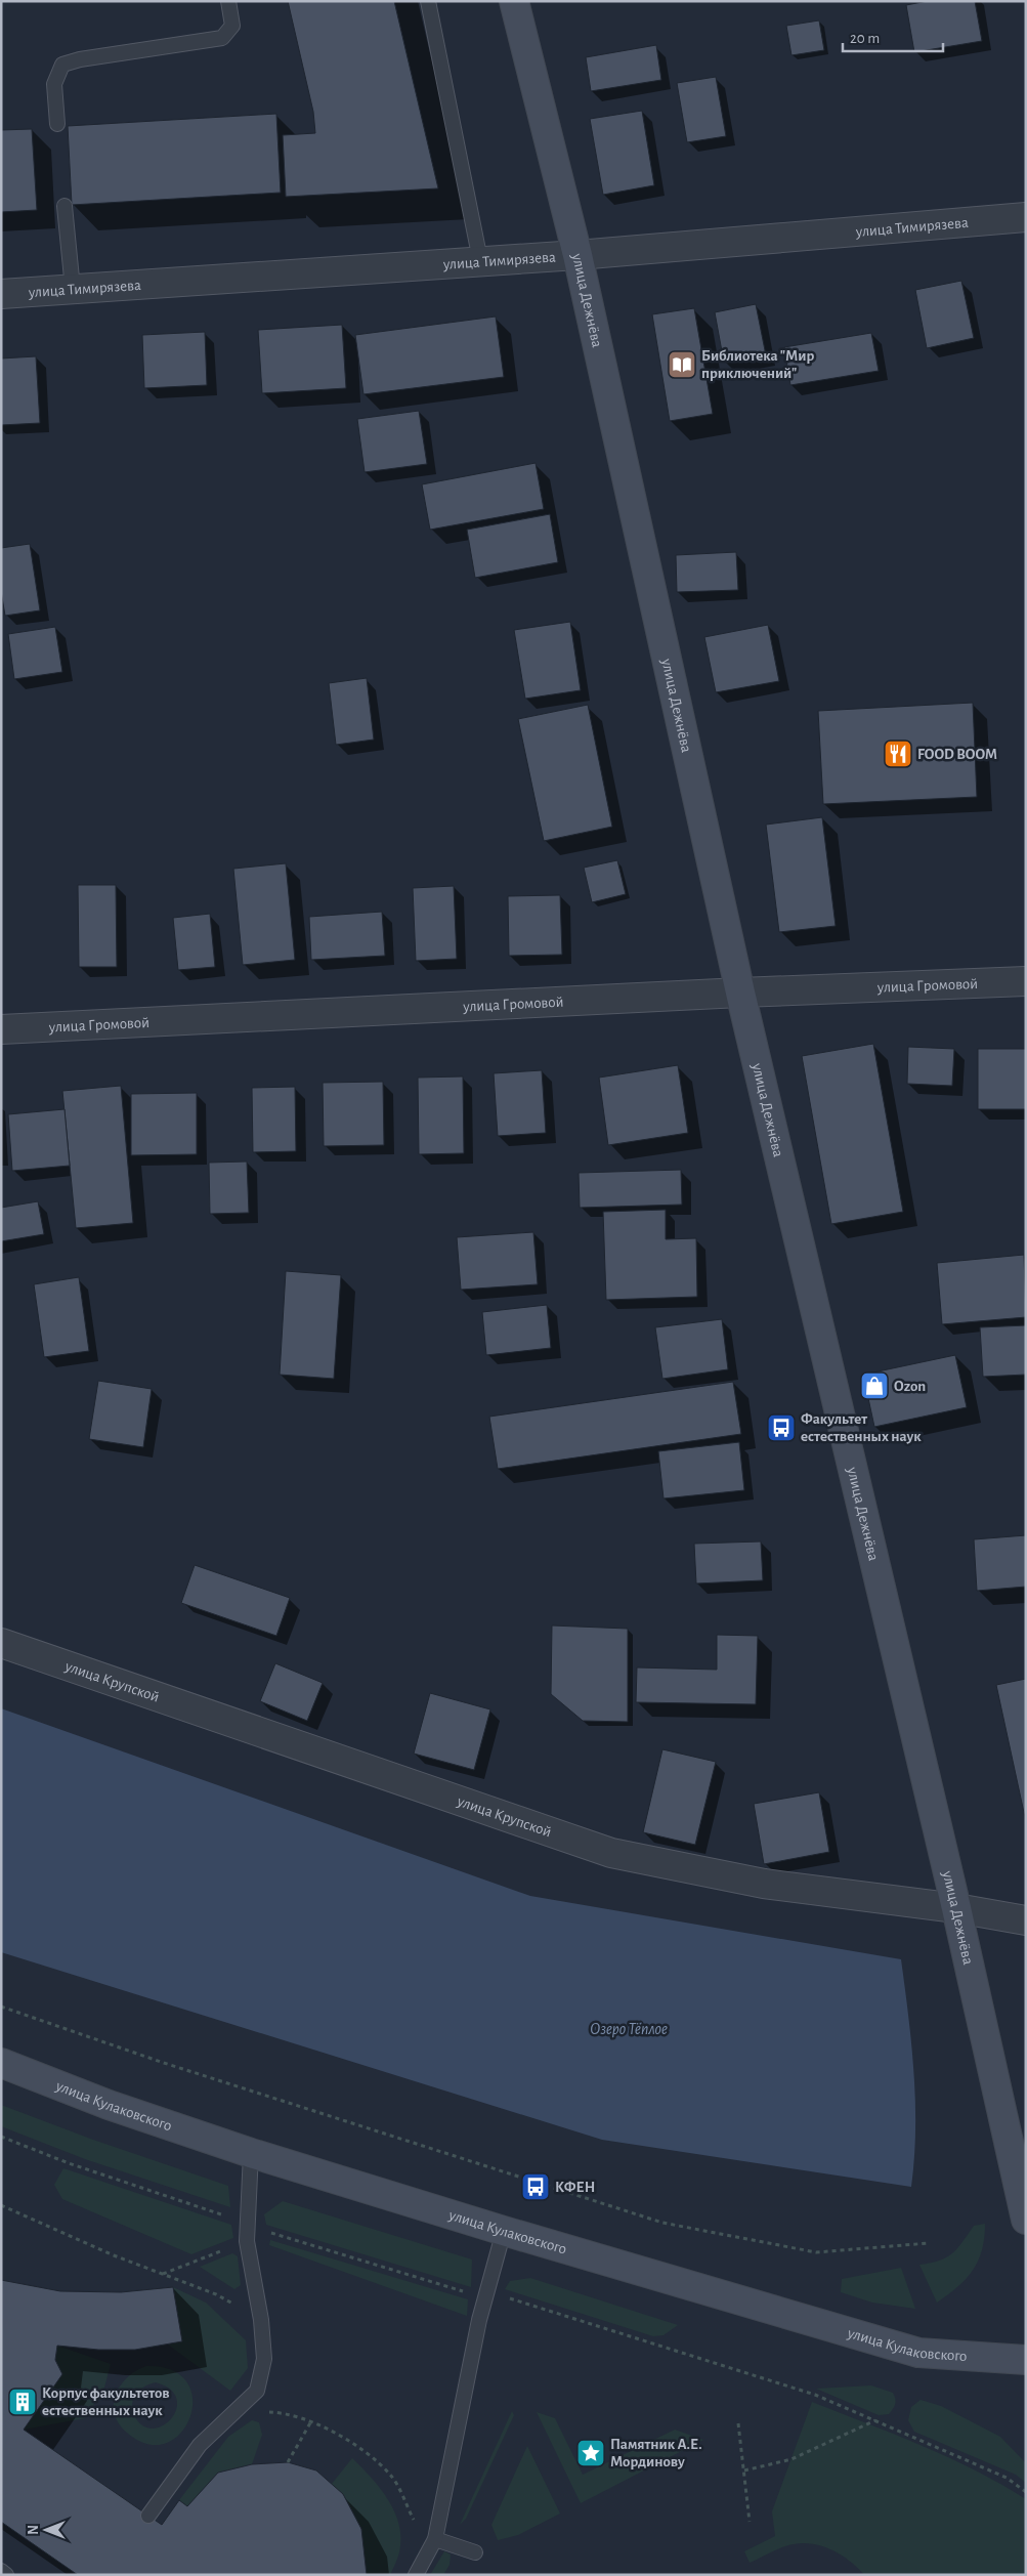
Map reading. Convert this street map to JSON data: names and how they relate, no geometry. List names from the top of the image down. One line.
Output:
{"streets":{"main road":["улица Дежнёва","улица Кулаковского"],"street":["улица Тимирязева","улица Громовой","улица Крупской"]},"crossings":[["улица Тимирязева","улица Дежнёва"],["улица Дежнёва","улица Громовой"],["улица Дежнёва","улица Крупской"]],"water":["Озеро Тёплое"],"places":{"library":["Библиотека \"Мир приключений\""],"restaurant":["FOOD BOOM"],"shop":["Ozon"],"bus stop":["Факультет естественных наук","КФЕН"],"building":["Корпус факультетов естественных наук"],"place":["Памятник А.Е. Мординову"]},"scale_bar":"20 m","north":"left"}
